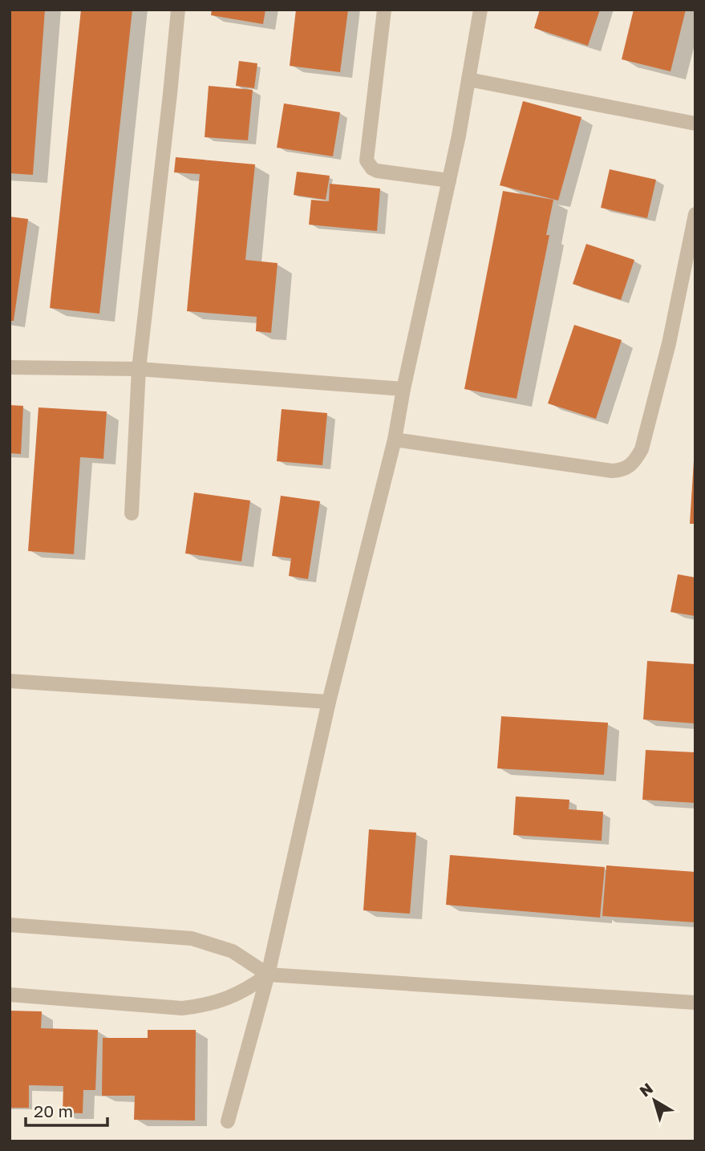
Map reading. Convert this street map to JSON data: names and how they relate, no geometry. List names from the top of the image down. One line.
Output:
{"scale_bar":"20 m","north":"top left"}
